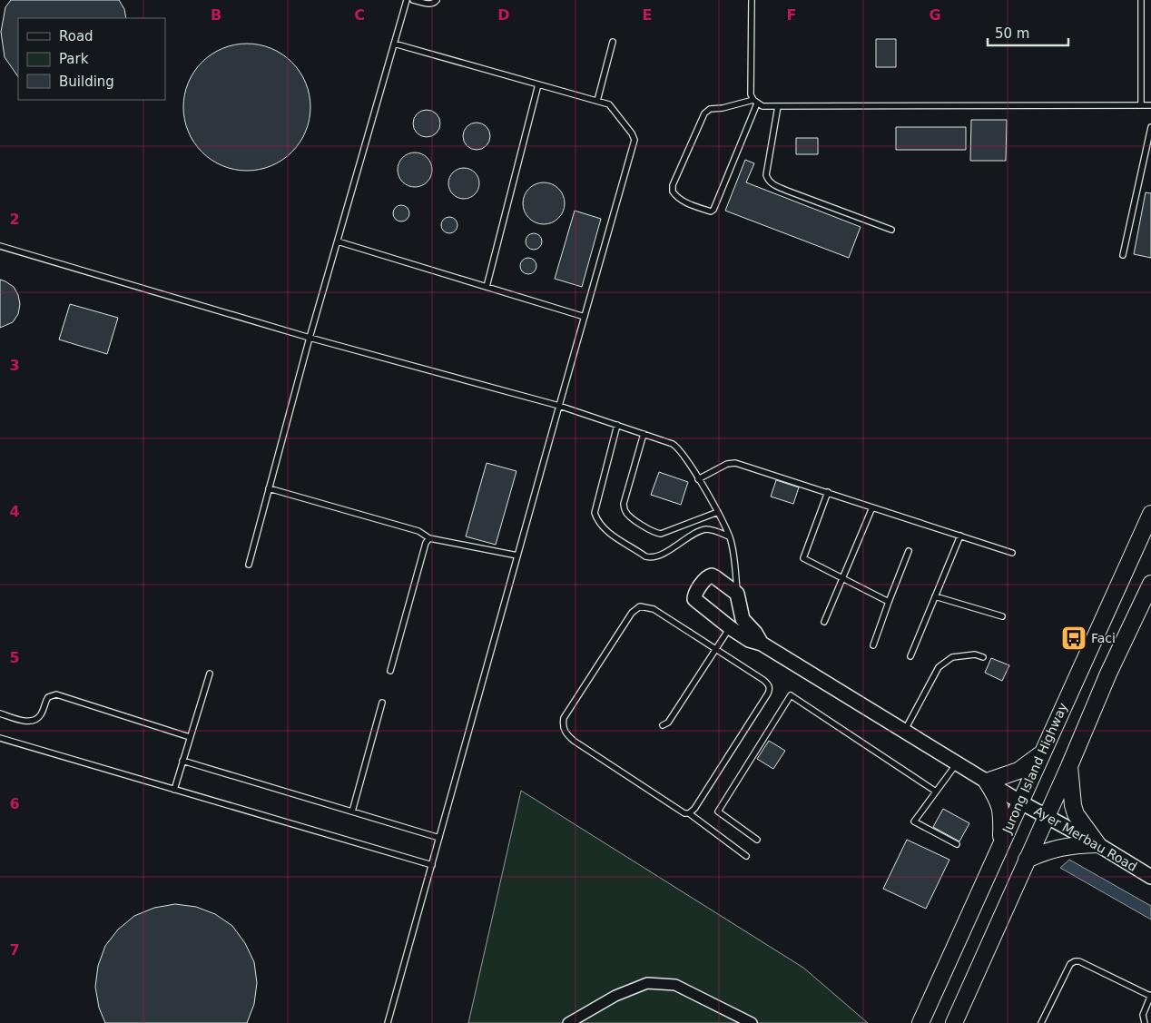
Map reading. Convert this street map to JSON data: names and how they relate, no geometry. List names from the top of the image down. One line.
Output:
{"streets":{"main road":["Jurong Island Highway"],"street":["Ayer Merbau Road"]},"crossings":[["Jurong Island Highway","Ayer Merbau Road"]],"places":{"bus stop":["Faci"]},"legend":["Road","Park","Building"],"scale_bar":"50 m","grid":{"columns":["B","C","D","E","F","G"],"rows":["2","3","4","5","6","7"]}}
